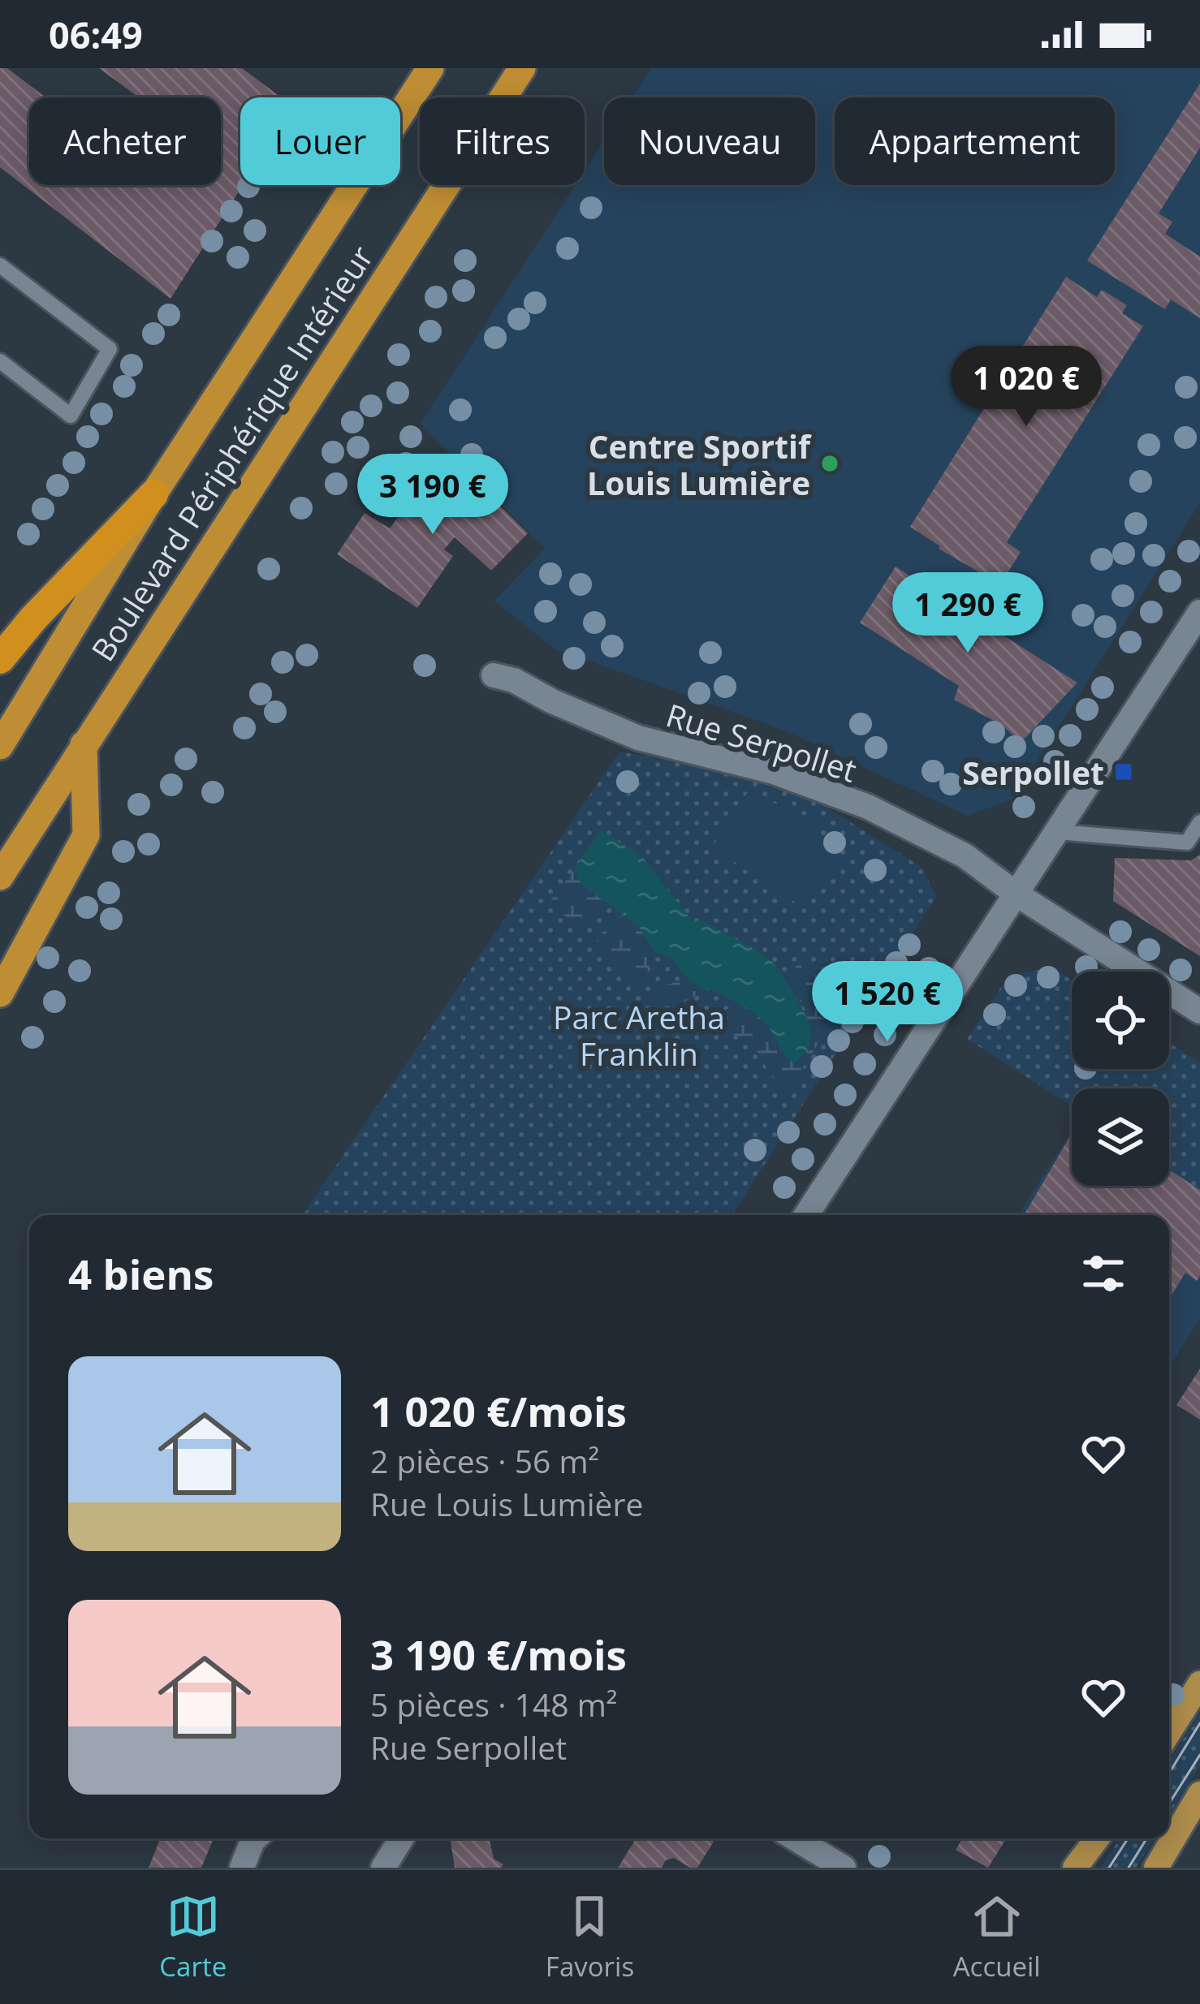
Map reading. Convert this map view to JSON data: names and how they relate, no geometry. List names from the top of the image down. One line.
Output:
{"streets":{"highway":["Boulevard Périphérique Intérieur"],"street":["Rue Serpollet"]},"parks":["Parc Aretha Franklin"],"places":{"other":["Centre Sportif Louis Lumière"],"transit":["Serpollet"]},"page":{"status":"06:49","chip":["Acheter","Louer","Filtres","Nouveau","Appartement"],"price":["1 020 €","3 190 €","1 290 €","1 520 €"],"heading":"4 biens","list":[{"name":"1 020 €/mois","note":"2 pièces · 56 m² · Rue Louis Lumière"},{"name":"3 190 €/mois","note":"5 pièces · 148 m² · Rue Serpollet"}],"tabs":["Carte","Favoris","Accueil"]}}
